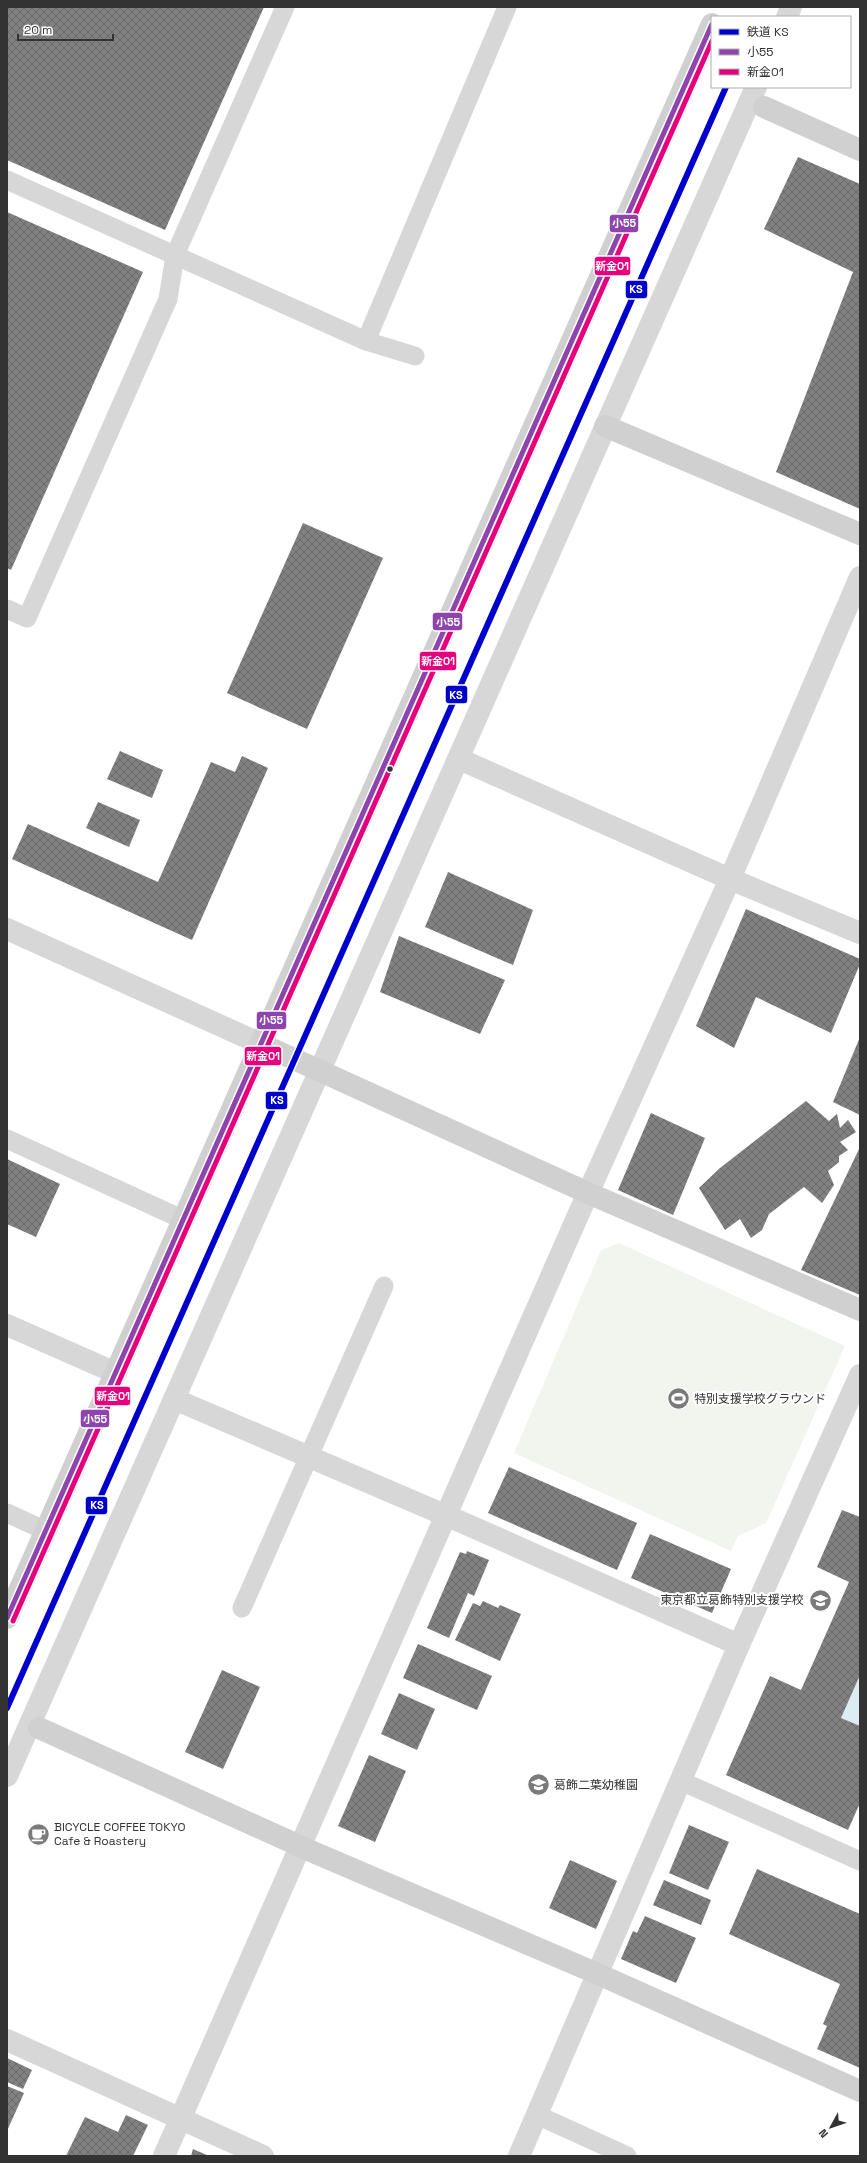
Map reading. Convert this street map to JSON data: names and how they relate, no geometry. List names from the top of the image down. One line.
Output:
{"places":{"sports":["特別支援学校グラウンド"],"school or university":["東京都立葛飾特別支援学校","葛飾二葉幼稚園"],"cafe":["BICYCLE COFFEE TOKYO Cafe & Roastery"]},"lines":["transit line 小55","transit line 新金01","rail line KS"],"legend":["鉄道 KS","小55","新金01"],"scale_bar":"20 m","north":"bottom left"}
